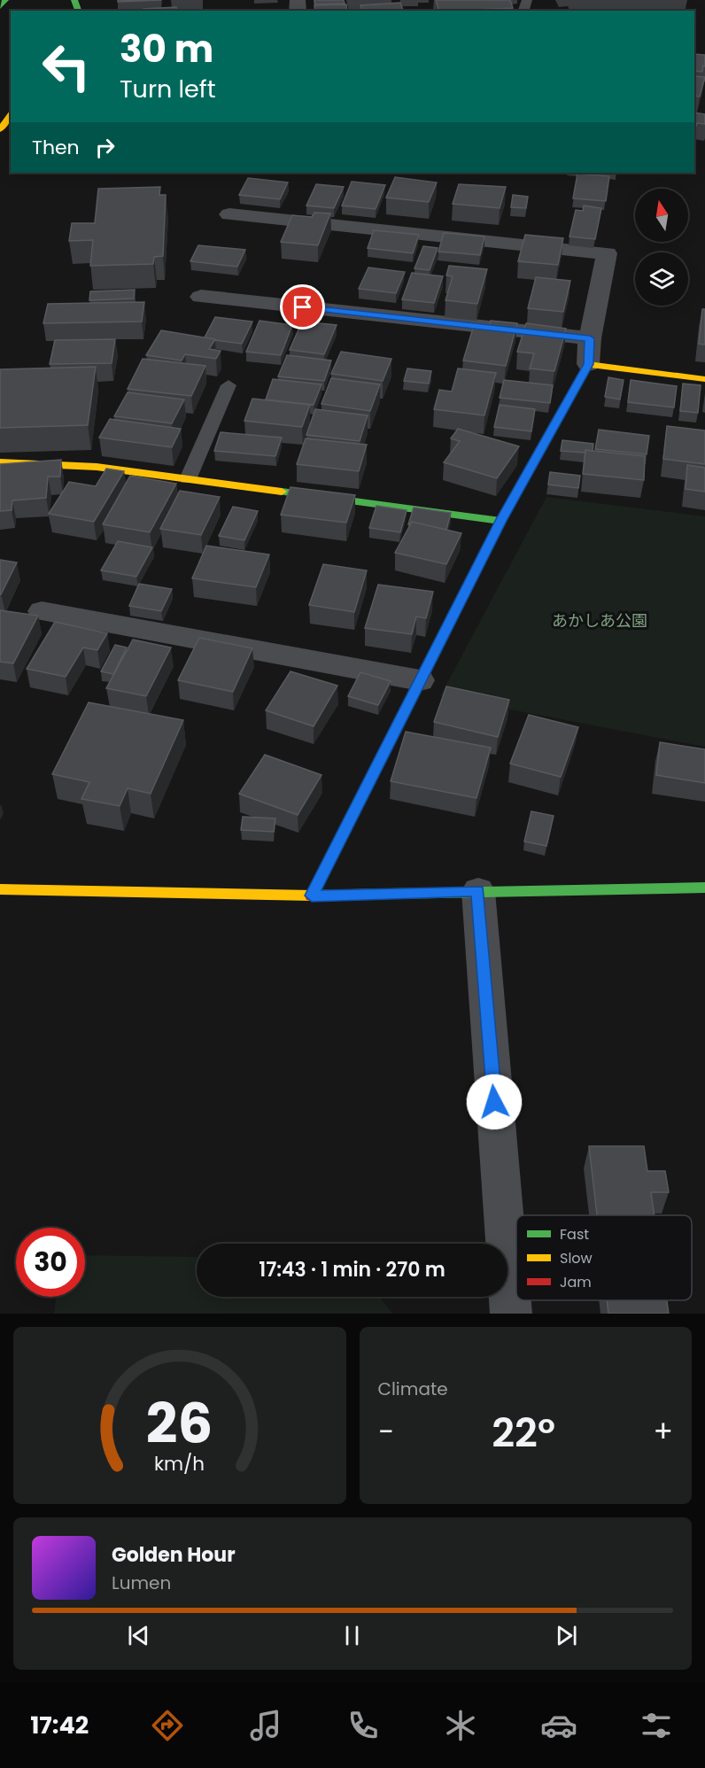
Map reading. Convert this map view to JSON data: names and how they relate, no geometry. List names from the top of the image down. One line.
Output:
{"parks":["あかしあ公園"],"legend":["Fast","Slow","Jam"],"north":"top","page":{"turn":["30 m","Turn left"],"then":"Then","limit":"30","trip":"17:43 · 1 min · 270 m","tile":"Climate","heat":["−","22°","+"],"song":["Golden Hour","Lumen"],"tabs":"17:42","gauge":["26","km/h"]}}
